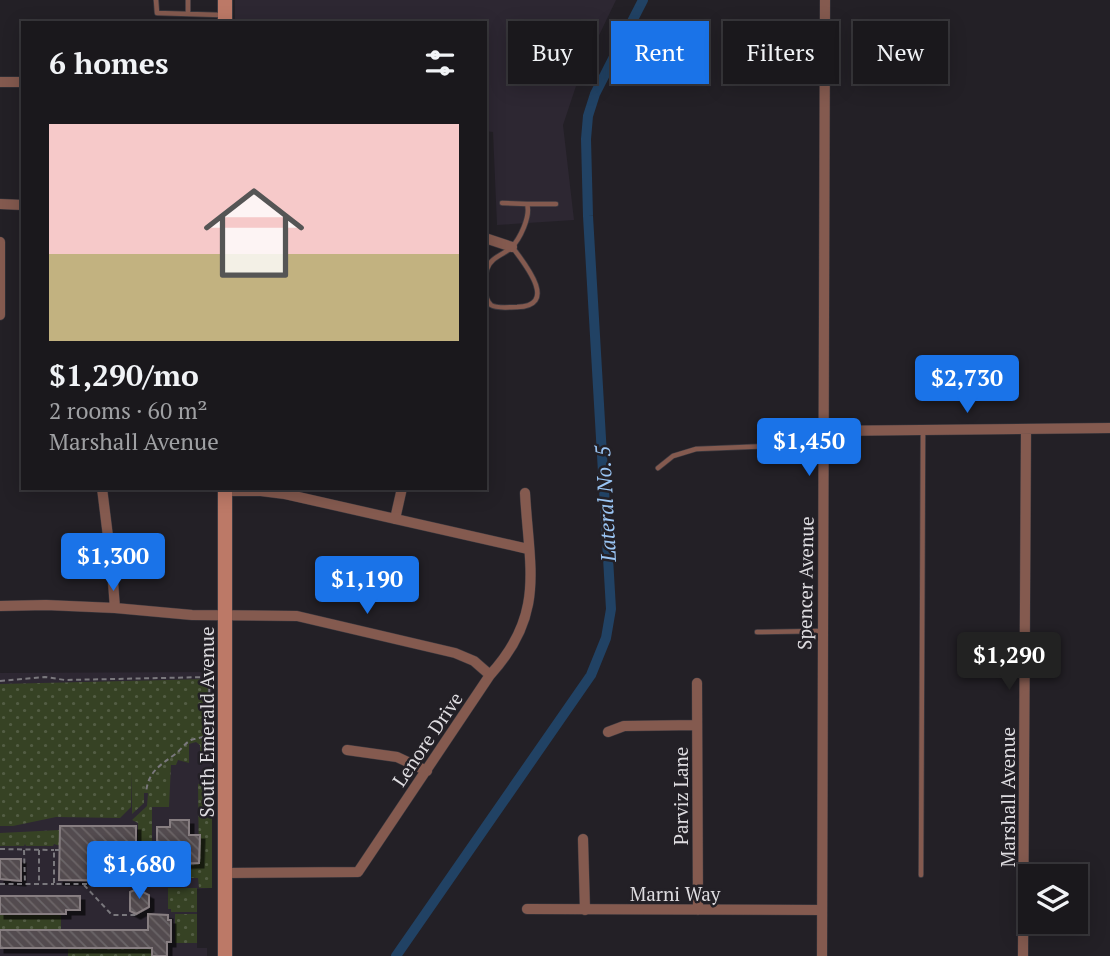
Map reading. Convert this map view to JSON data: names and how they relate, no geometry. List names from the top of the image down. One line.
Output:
{"streets":{"street":["Spencer Avenue","South Emerald Avenue","Lenore Drive","Parviz Lane","Marshall Avenue","Marni Way"]},"crossings":[["Spencer Avenue","Marni Way"],["South Emerald Avenue","Lenore Drive"],["Parviz Lane","Marni Way"]],"water":["Lateral No. 5"],"page":{"chip":["Buy","Rent","Filters","New"],"heading":"6 homes","list":[{"name":"$1,290/mo","note":"2 rooms · 60 m² · Marshall Avenue"}],"price":["$2,730","$1,450","$1,300","$1,190","$1,290","$1,680"]}}
